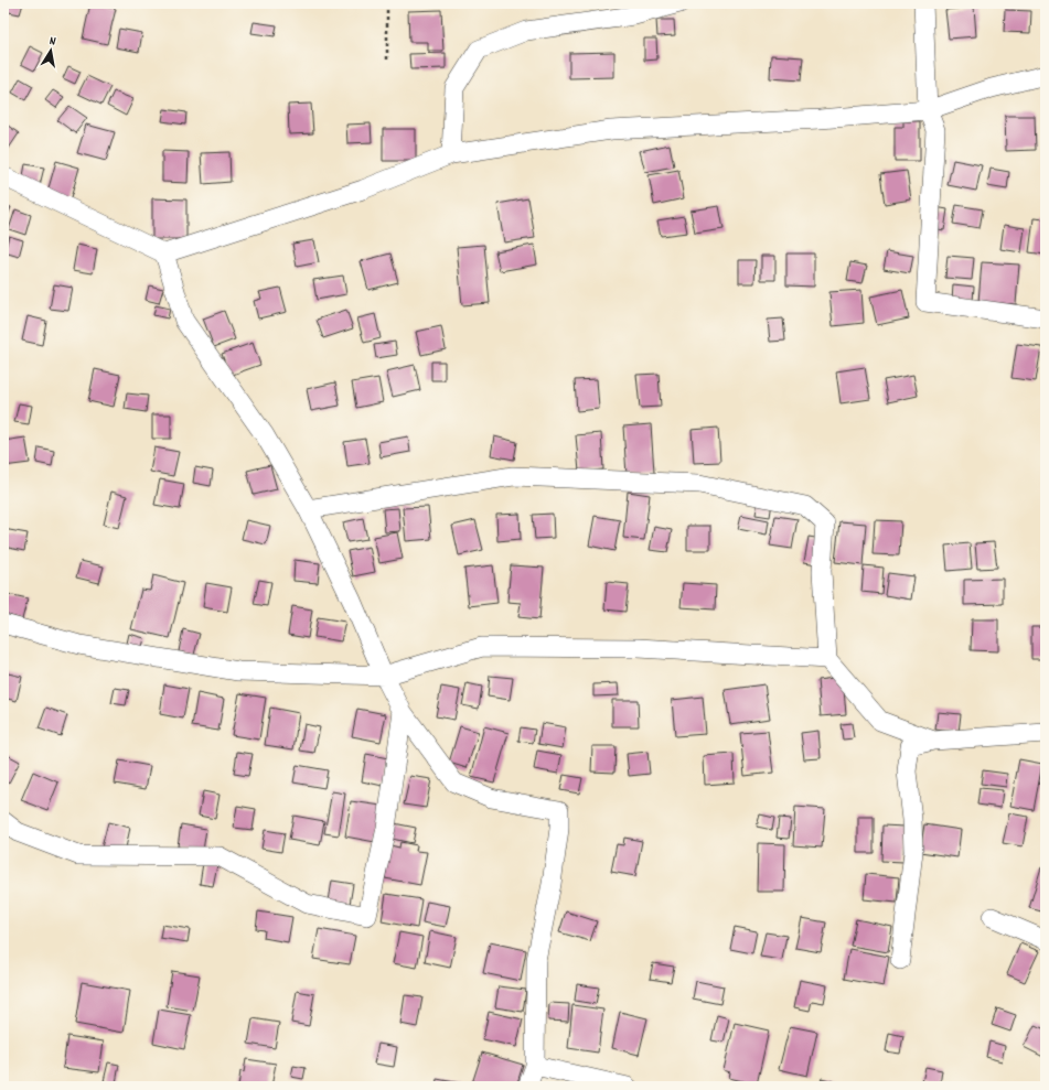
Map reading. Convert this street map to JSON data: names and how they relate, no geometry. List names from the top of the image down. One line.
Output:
{"north":"top"}
